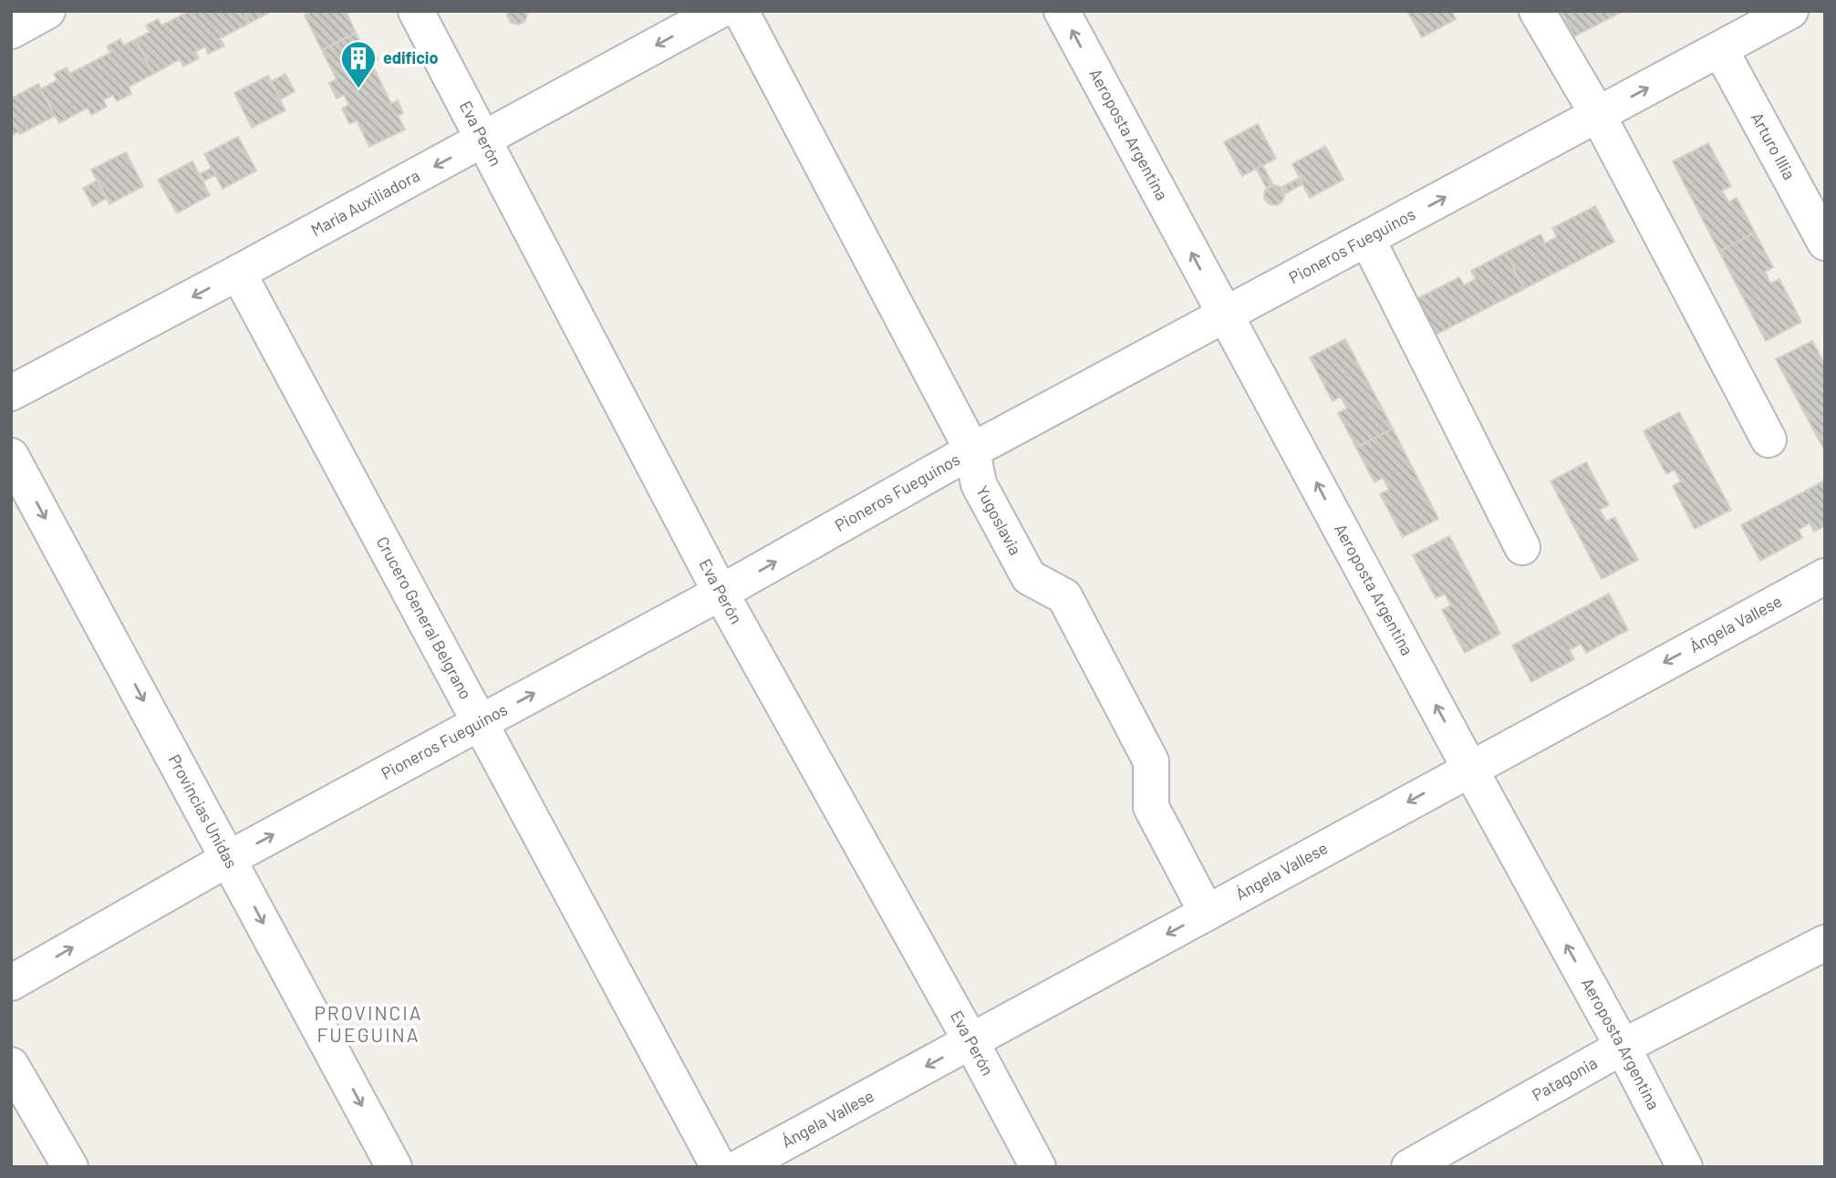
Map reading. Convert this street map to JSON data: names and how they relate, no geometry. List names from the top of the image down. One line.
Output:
{"streets":{"street":["Eva Perón","Aeroposta Argentina","Arturo Illia","María Auxiliadora","Pioneros Fueguinos","Yugoslavia","Crucero General Belgrano","Ángela Vallese","Provincias Unidas","Patagonia"]},"crossings":[["Eva Perón","María Auxiliadora"],["Eva Perón","Pioneros Fueguinos"],["Eva Perón","Ángela Vallese"],["Aeroposta Argentina","Pioneros Fueguinos"],["Aeroposta Argentina","Ángela Vallese"],["Aeroposta Argentina","Patagonia"],["Arturo Illia","Pioneros Fueguinos"],["María Auxiliadora","Crucero General Belgrano"],["Pioneros Fueguinos","Yugoslavia"],["Pioneros Fueguinos","Crucero General Belgrano"],["Pioneros Fueguinos","Provincias Unidas"],["Yugoslavia","Ángela Vallese"]],"one_way":["Aeroposta Argentina","María Auxiliadora","Pioneros Fueguinos","Ángela Vallese","Provincias Unidas"],"districts":["PROVINCIA FUEGUINA"],"places":{"building":["edificio"]}}
